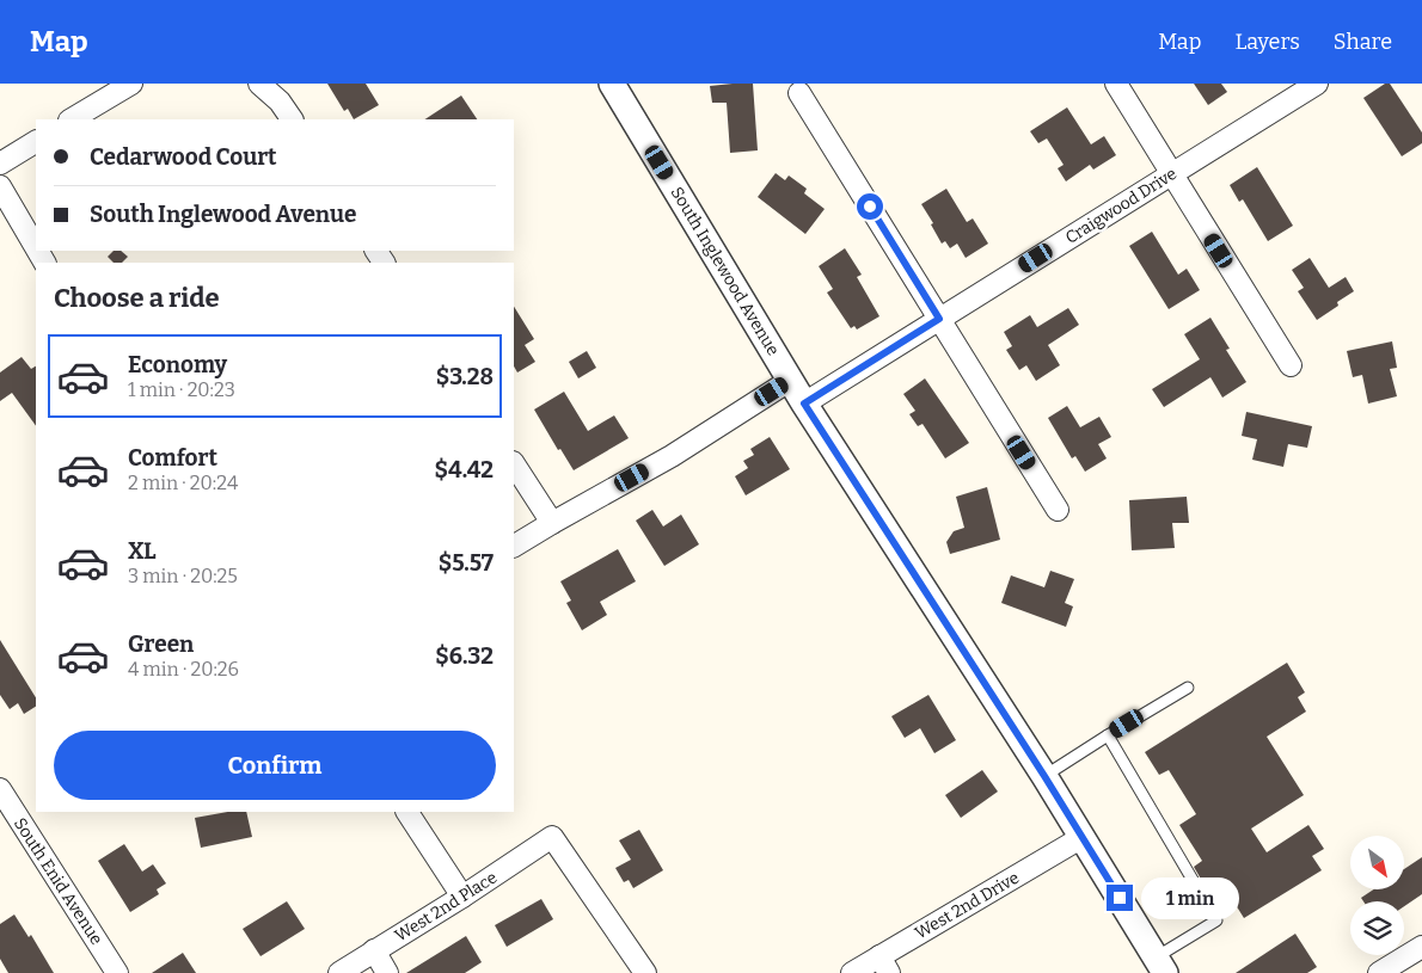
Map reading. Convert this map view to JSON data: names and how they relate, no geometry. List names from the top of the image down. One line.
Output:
{"streets":{"street":["Craigwood Drive","South Inglewood Avenue","South Enid Avenue","West 2nd Drive","West 2nd Place"]},"crossings":[["Craigwood Drive","South Inglewood Avenue"],["South Inglewood Avenue","West 2nd Drive"]],"north":"bottom right","page":{"header":"Map","nav":["Map","Layers","Share"],"banner":["Cedarwood Court","South Inglewood Avenue"],"heading":"Choose a ride","list":[{"name":"Economy","note":"1 min · 20:23","value":"$3.28"},{"name":"Comfort","note":"2 min · 20:24","value":"$4.42"},{"name":"XL","note":"3 min · 20:25","value":"$5.57"},{"name":"Green","note":"4 min · 20:26","value":"$6.32"}],"buttons":"Confirm","bubble":"1 min"}}
